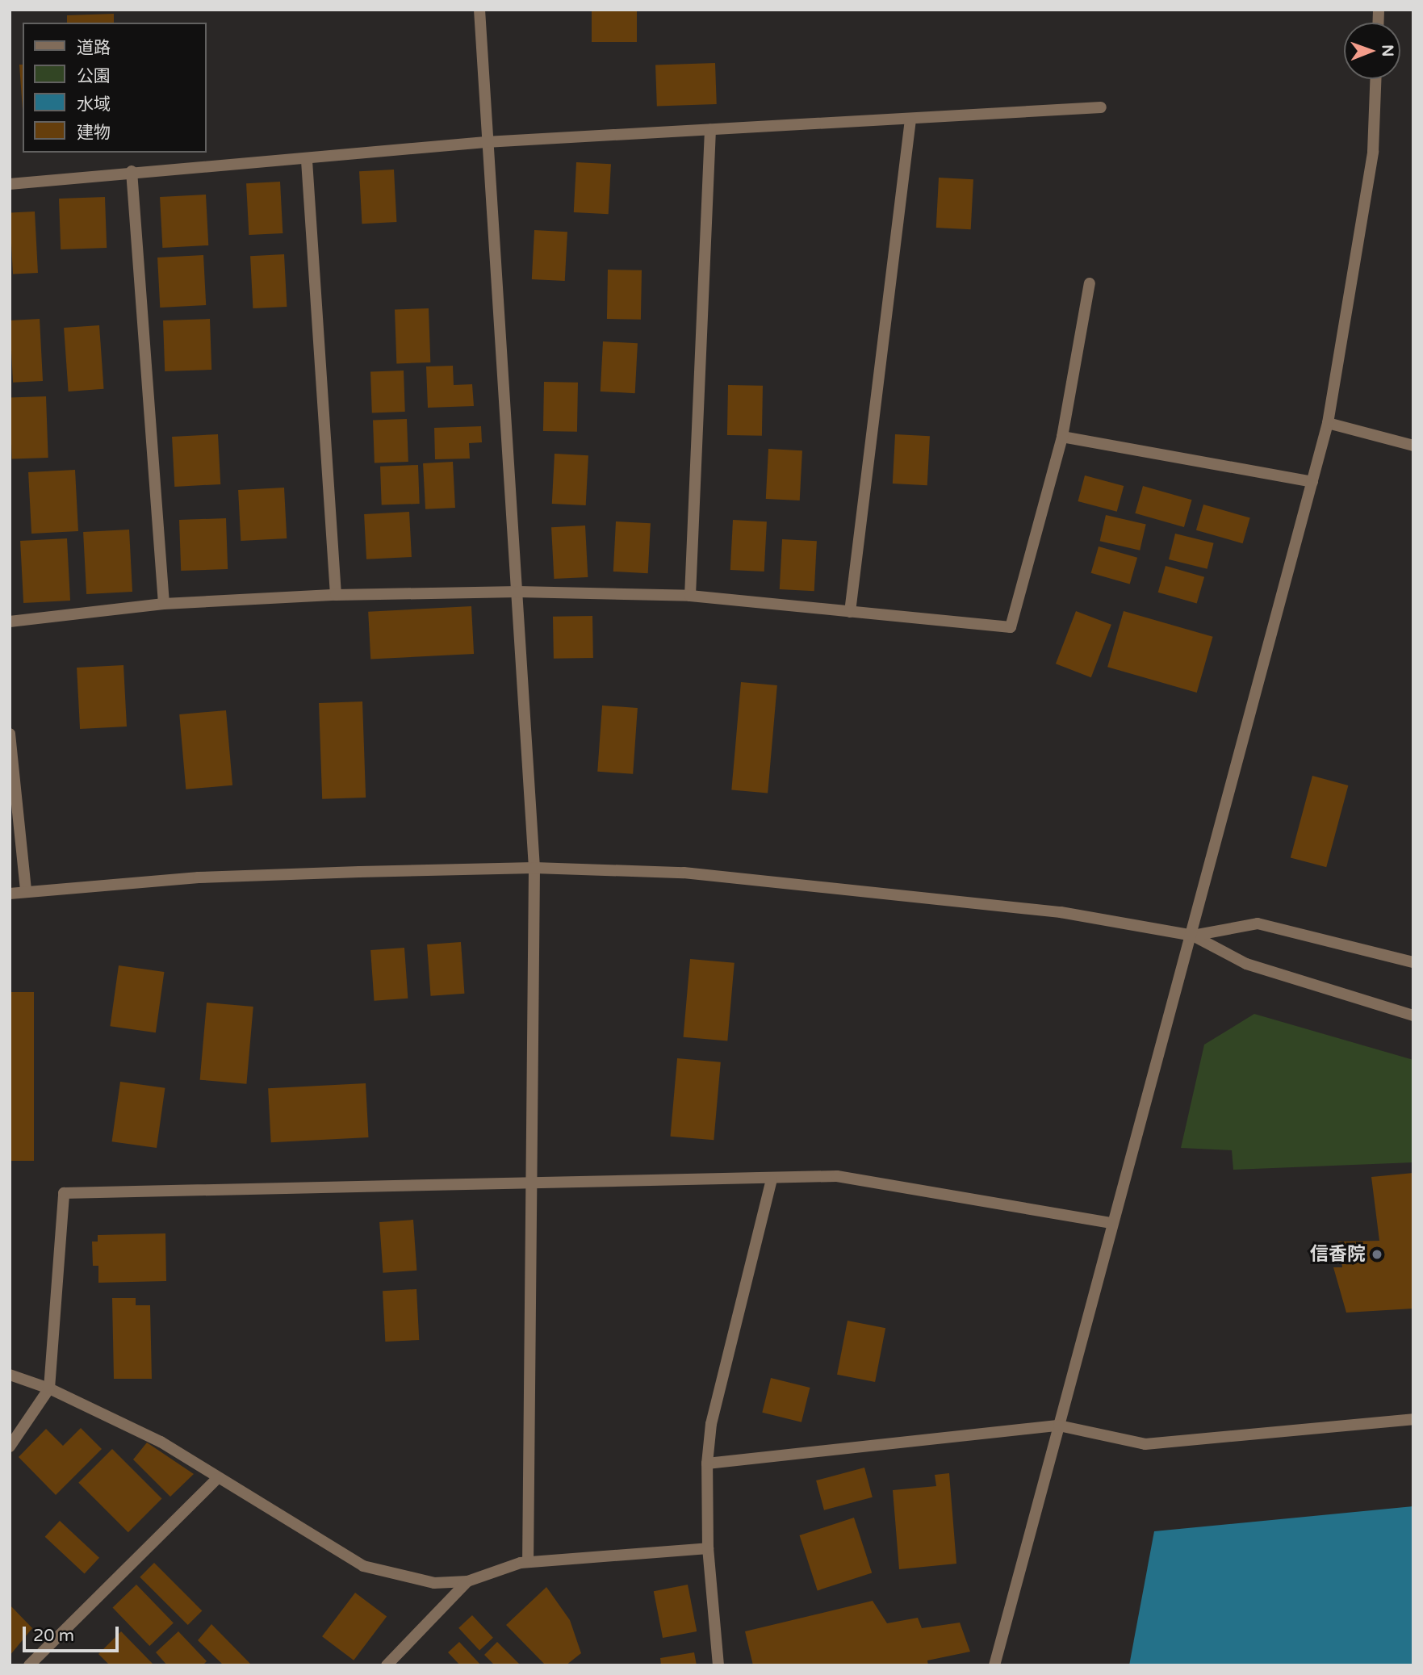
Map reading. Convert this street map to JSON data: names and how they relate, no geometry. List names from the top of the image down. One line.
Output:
{"places":["信香院"],"legend":["道路","公園","水域","建物"],"scale_bar":"20 m","north":"right"}
